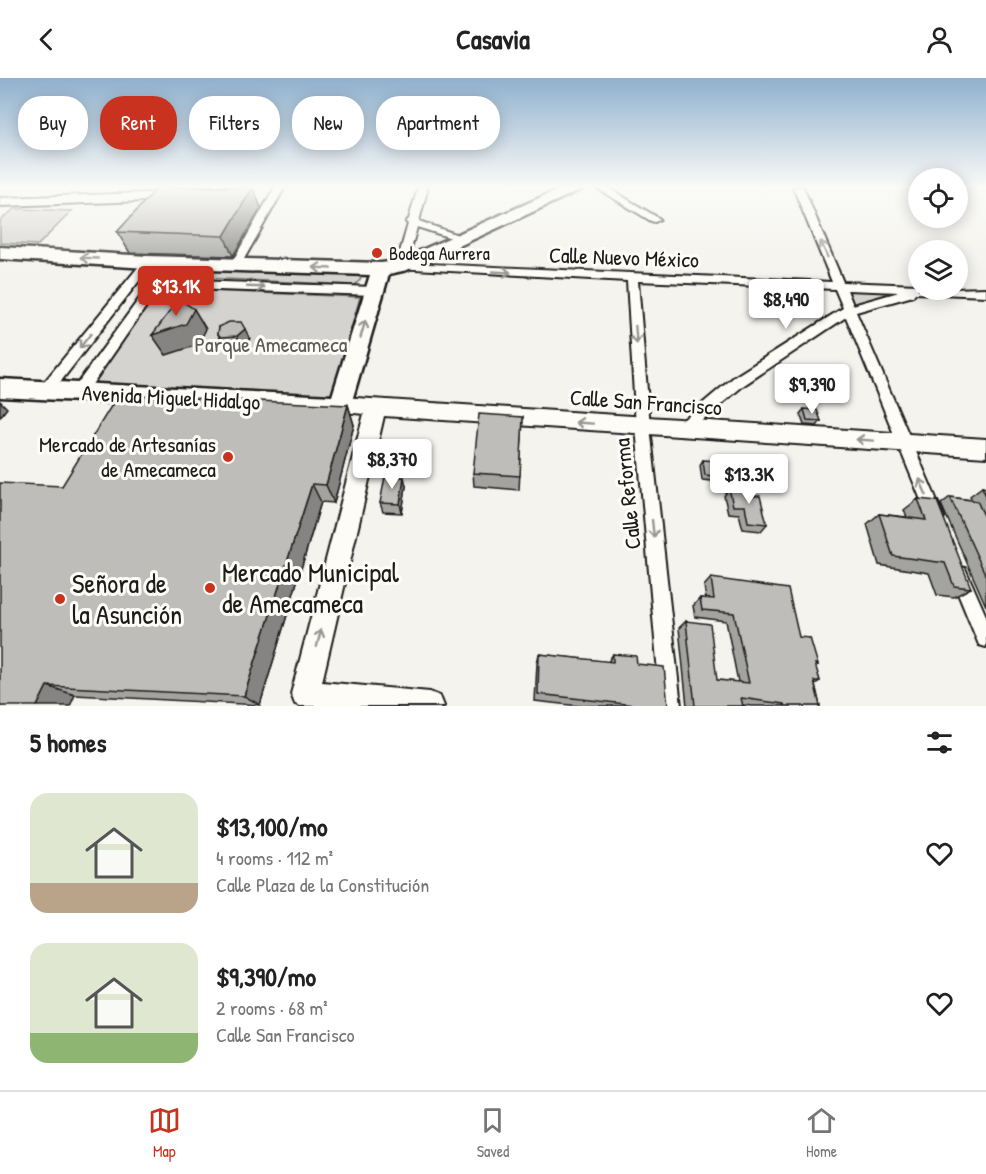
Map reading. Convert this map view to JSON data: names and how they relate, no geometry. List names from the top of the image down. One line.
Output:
{"streets":{"main road":["Avenida Miguel Hidalgo"],"street":["Calle Nuevo México","Calle San Francisco","Calle Reforma"]},"crossings":[["Calle Nuevo México","Calle Reforma"],["Avenida Miguel Hidalgo","Calle San Francisco"],["Calle San Francisco","Calle Reforma"]],"one_way":["Calle Nuevo México","Calle San Francisco","Calle Reforma"],"parks":["Parque Amecameca"],"places":["Bodega Aurrera","Mercado de Artesanías de Amecameca","Mercado Municipal de Amecameca","Señora de la Asunción"],"page":{"header":"Casavia","chip":["Buy","Rent","Filters","New","Apartment"],"price":["$13.1K","$8,490","$9,390","$8,370","$13.3K"],"heading":"5 homes","list":[{"name":"$13,100/mo","note":"4 rooms · 112 m² · Calle Plaza de la Constitución"},{"name":"$9,390/mo","note":"2 rooms · 68 m² · Calle San Francisco"}],"tabs":["Map","Saved","Home"]}}
